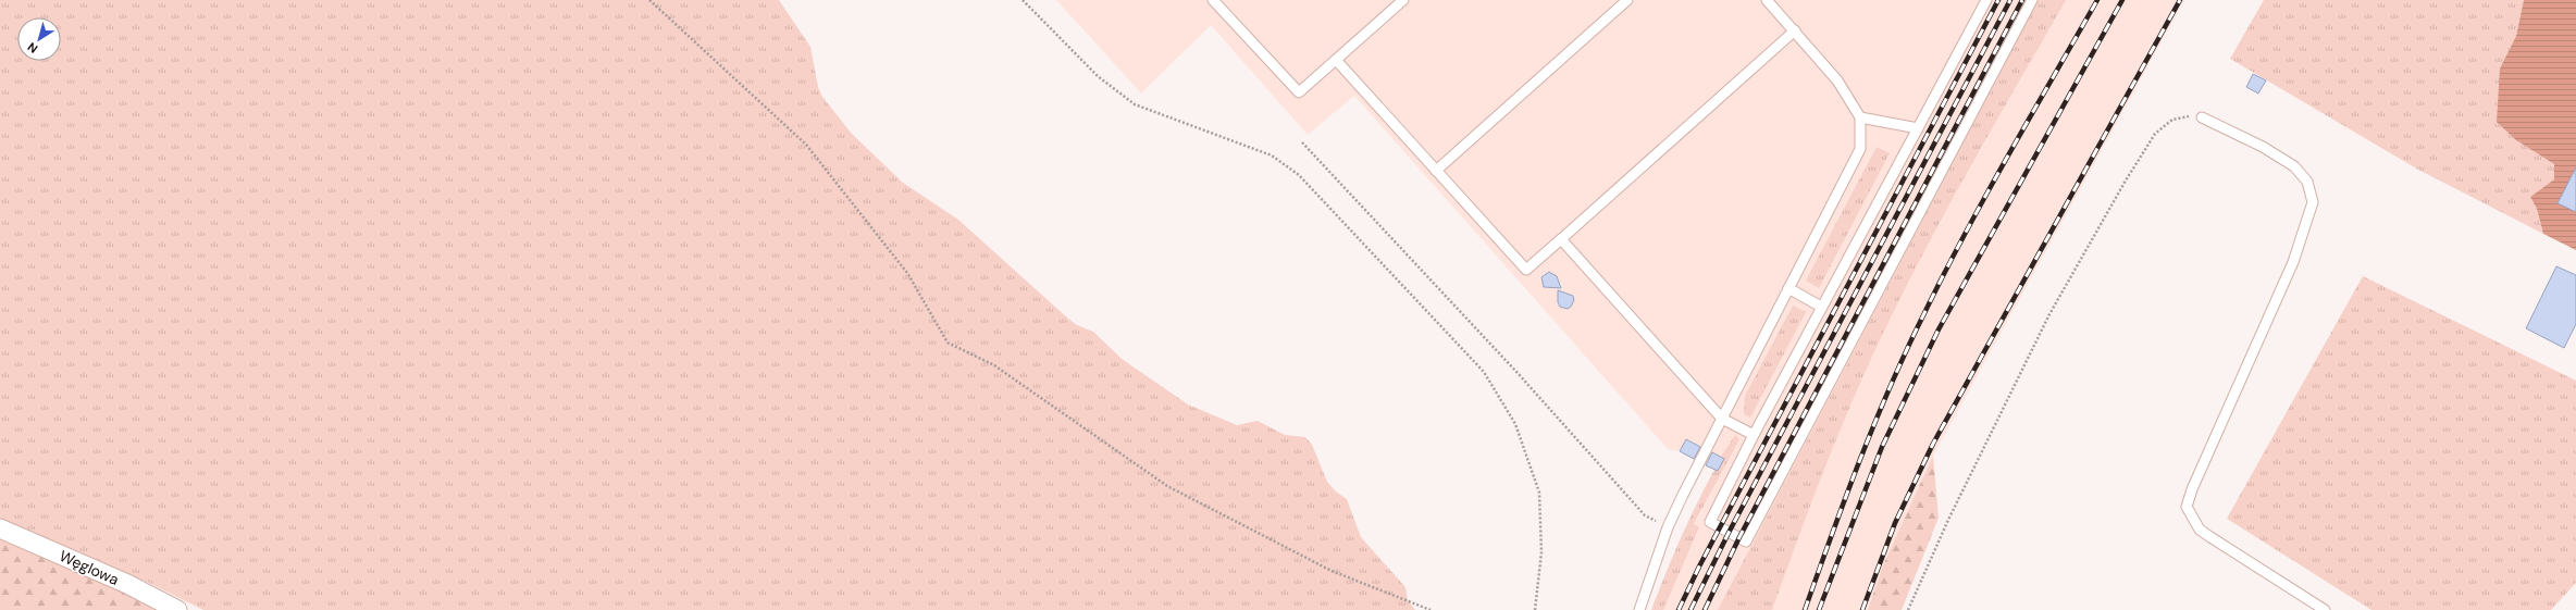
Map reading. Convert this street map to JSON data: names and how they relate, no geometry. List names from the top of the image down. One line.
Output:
{"streets":{"street":["Węglowa"]},"north":"bottom left"}
